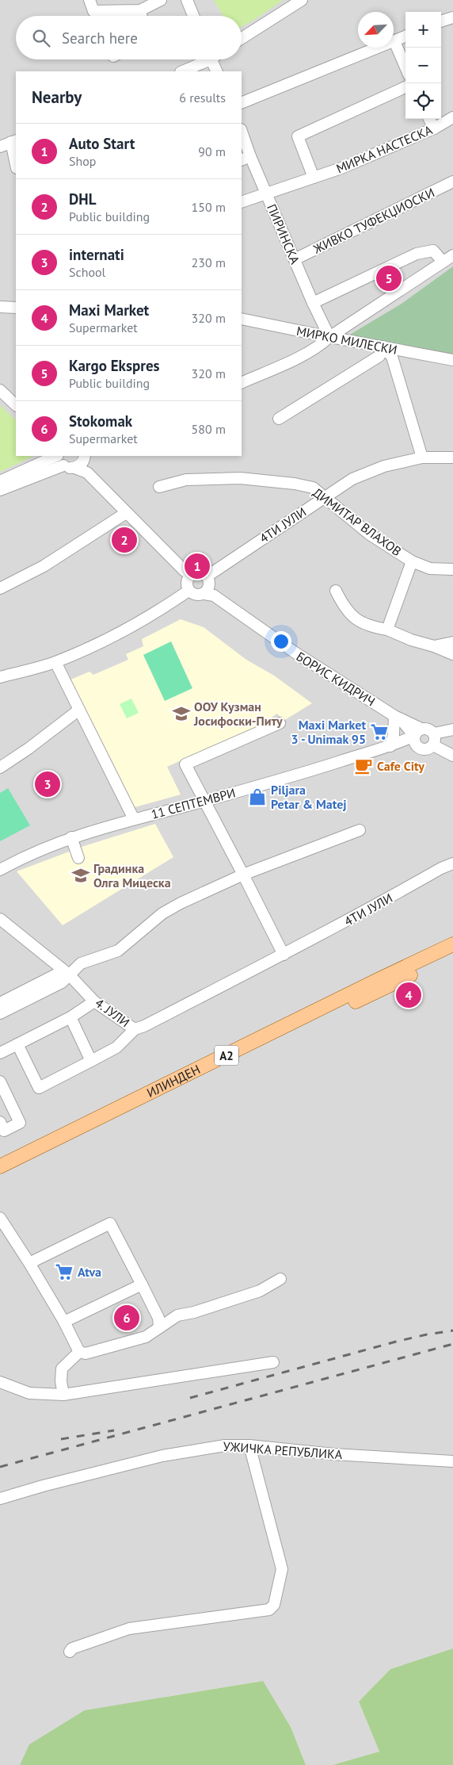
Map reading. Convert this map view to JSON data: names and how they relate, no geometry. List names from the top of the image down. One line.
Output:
{"streets":{"main road":["A2","ИЛИНДЕН"],"street":["МИРКА НАСТЕСКА","ЖИВКО ТУФЕКЏИОСКИ","ПИРИНСКА","МИРКО МИЛЕСКИ","ДИМИТАР ВЛАХОВ","4ТИ ЈУЛИ","БОРИС КИДРИЧ","11 СЕПТЕМВРИ","4. ЈУЛИ","УЖИЧКА РЕПУБЛИКА"]},"crossings":[["МИРКА НАСТЕСКА","ПИРИНСКА"],["ЖИВКО ТУФЕКЏИОСКИ","ПИРИНСКА"],["ПИРИНСКА","МИРКО МИЛЕСКИ"],["ДИМИТАР ВЛАХОВ","4ТИ ЈУЛИ"],["4ТИ ЈУЛИ","БОРИС КИДРИЧ"],["4ТИ ЈУЛИ","4. ЈУЛИ"]],"places":{"school or university":["ООУ Кузман Јосифоски-Питу","Градинка Олга Мицеска"],"supermarket":["Maxi Market 3 - Unimak 95","Atva"],"cafe":["Cafe City"],"shop":["Piljara Petar & Matej"]},"north":"bottom left","page":{"map_buttons":["+","−"],"search":"Search here","heading":["Nearby","6 results"],"list":[{"mark":"1","name":"Auto Start","note":"Shop","value":"90 m"},{"mark":"2","name":"DHL","note":"Public building","value":"150 m"},{"mark":"3","name":"internati","note":"School","value":"230 m"},{"mark":"4","name":"Maxi Market","note":"Supermarket","value":"320 m"},{"mark":"5","name":"Kargo Ekspres","note":"Public building","value":"320 m"},{"mark":"6","name":"Stokomak","note":"Supermarket","value":"580 m"}],"pins":["5","2","1","3","4","6"]}}
